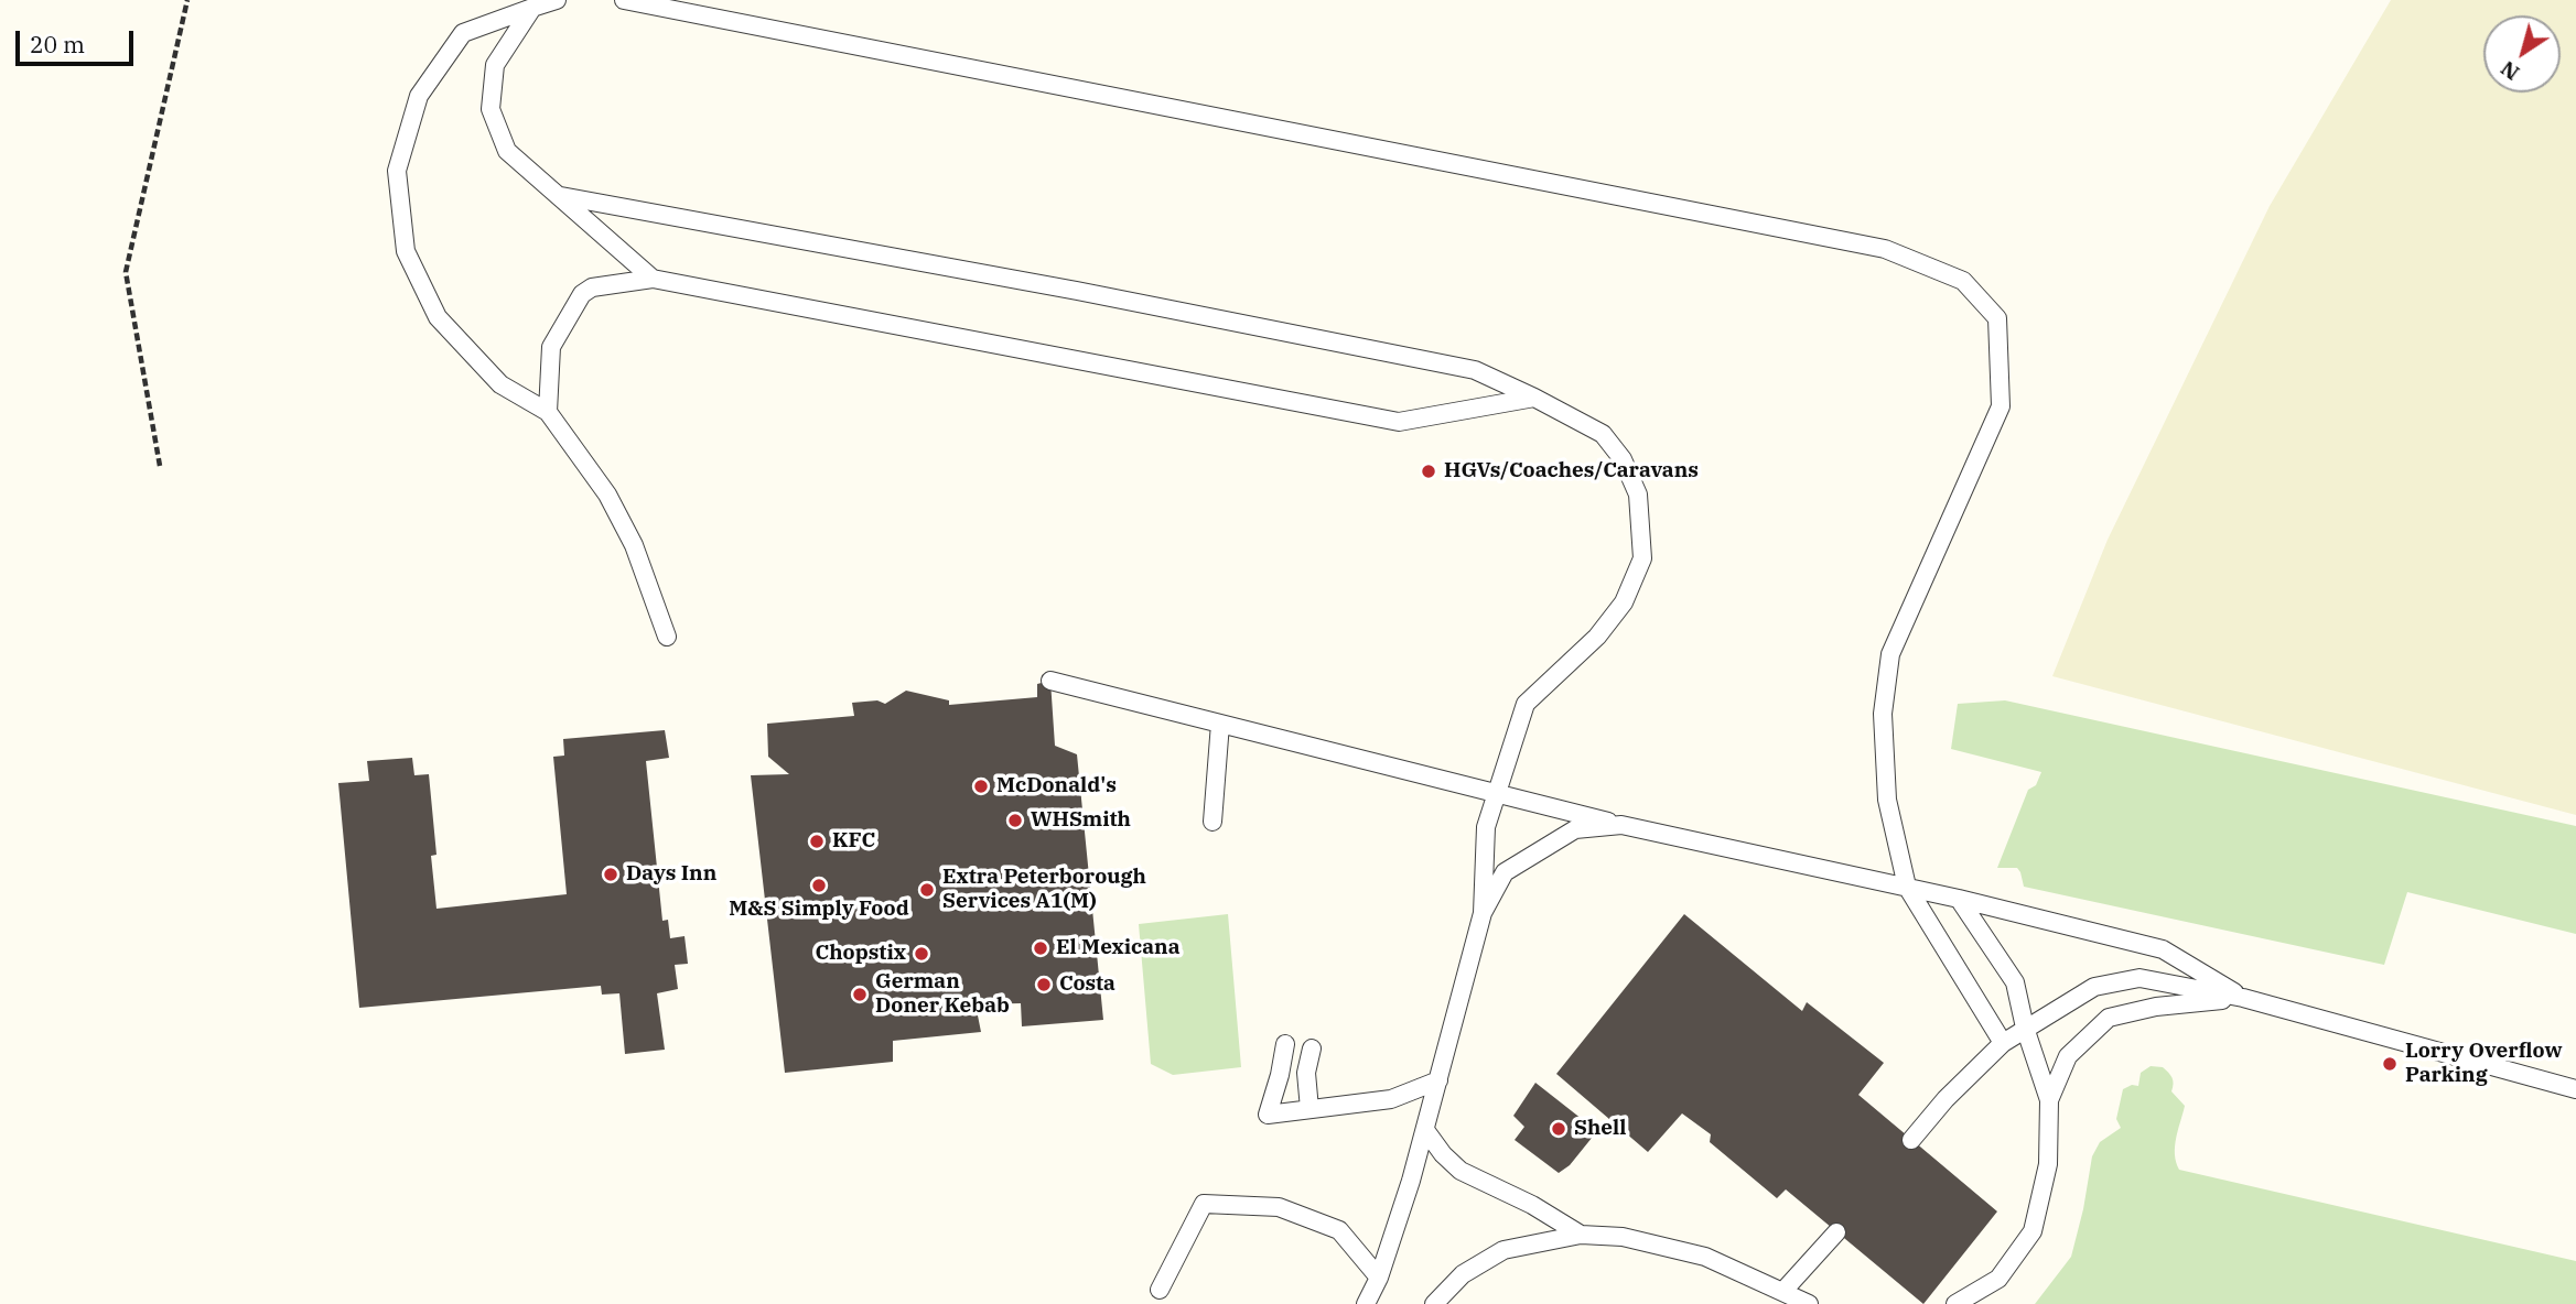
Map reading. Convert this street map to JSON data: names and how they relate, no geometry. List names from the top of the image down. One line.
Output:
{"places":["HGVs/Coaches/Caravans","McDonald's","WHSmith","KFC","Days Inn","M&S Simply Food","Extra Peterborough Services A1(M)","El Mexicana","Chopstix","Costa","German Doner Kebab","Lorry Overflow Parking","Shell"],"scale_bar":"20 m","north":"bottom left"}
